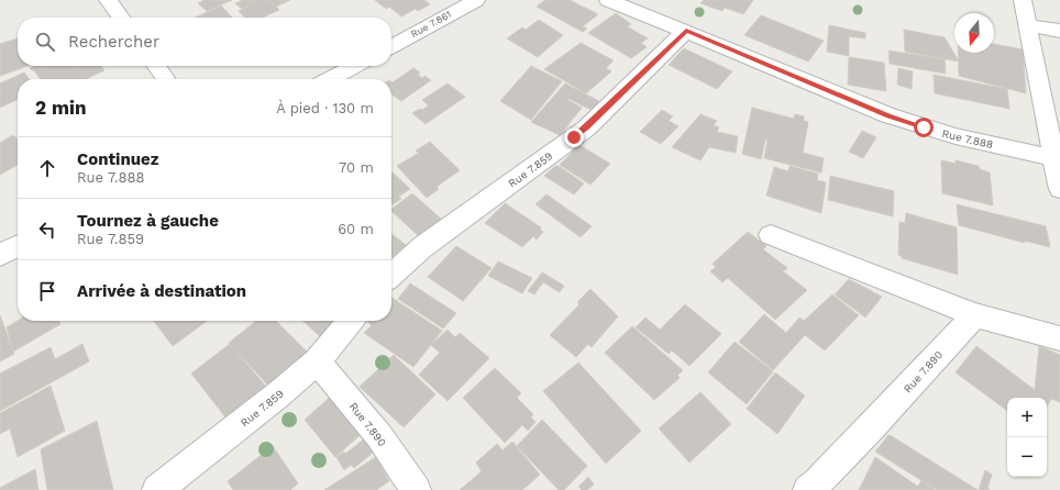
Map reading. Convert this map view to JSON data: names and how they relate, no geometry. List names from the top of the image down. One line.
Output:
{"streets":{"street":["Rue 7.861","Rue 7.888","Rue 7.859","Rue 7.890"]},"crossings":[["Rue 7.888","Rue 7.859"],["Rue 7.859","Rue 7.890"]],"north":"bottom","page":{"search":"Rechercher","heading":["2 min","À pied · 130 m"],"list":[["Continuez","Rue 7.888","70 m"],["Tournez à gauche","Rue 7.859","60 m"],"Arrivée à destination"],"map_buttons":["+","−"]}}
